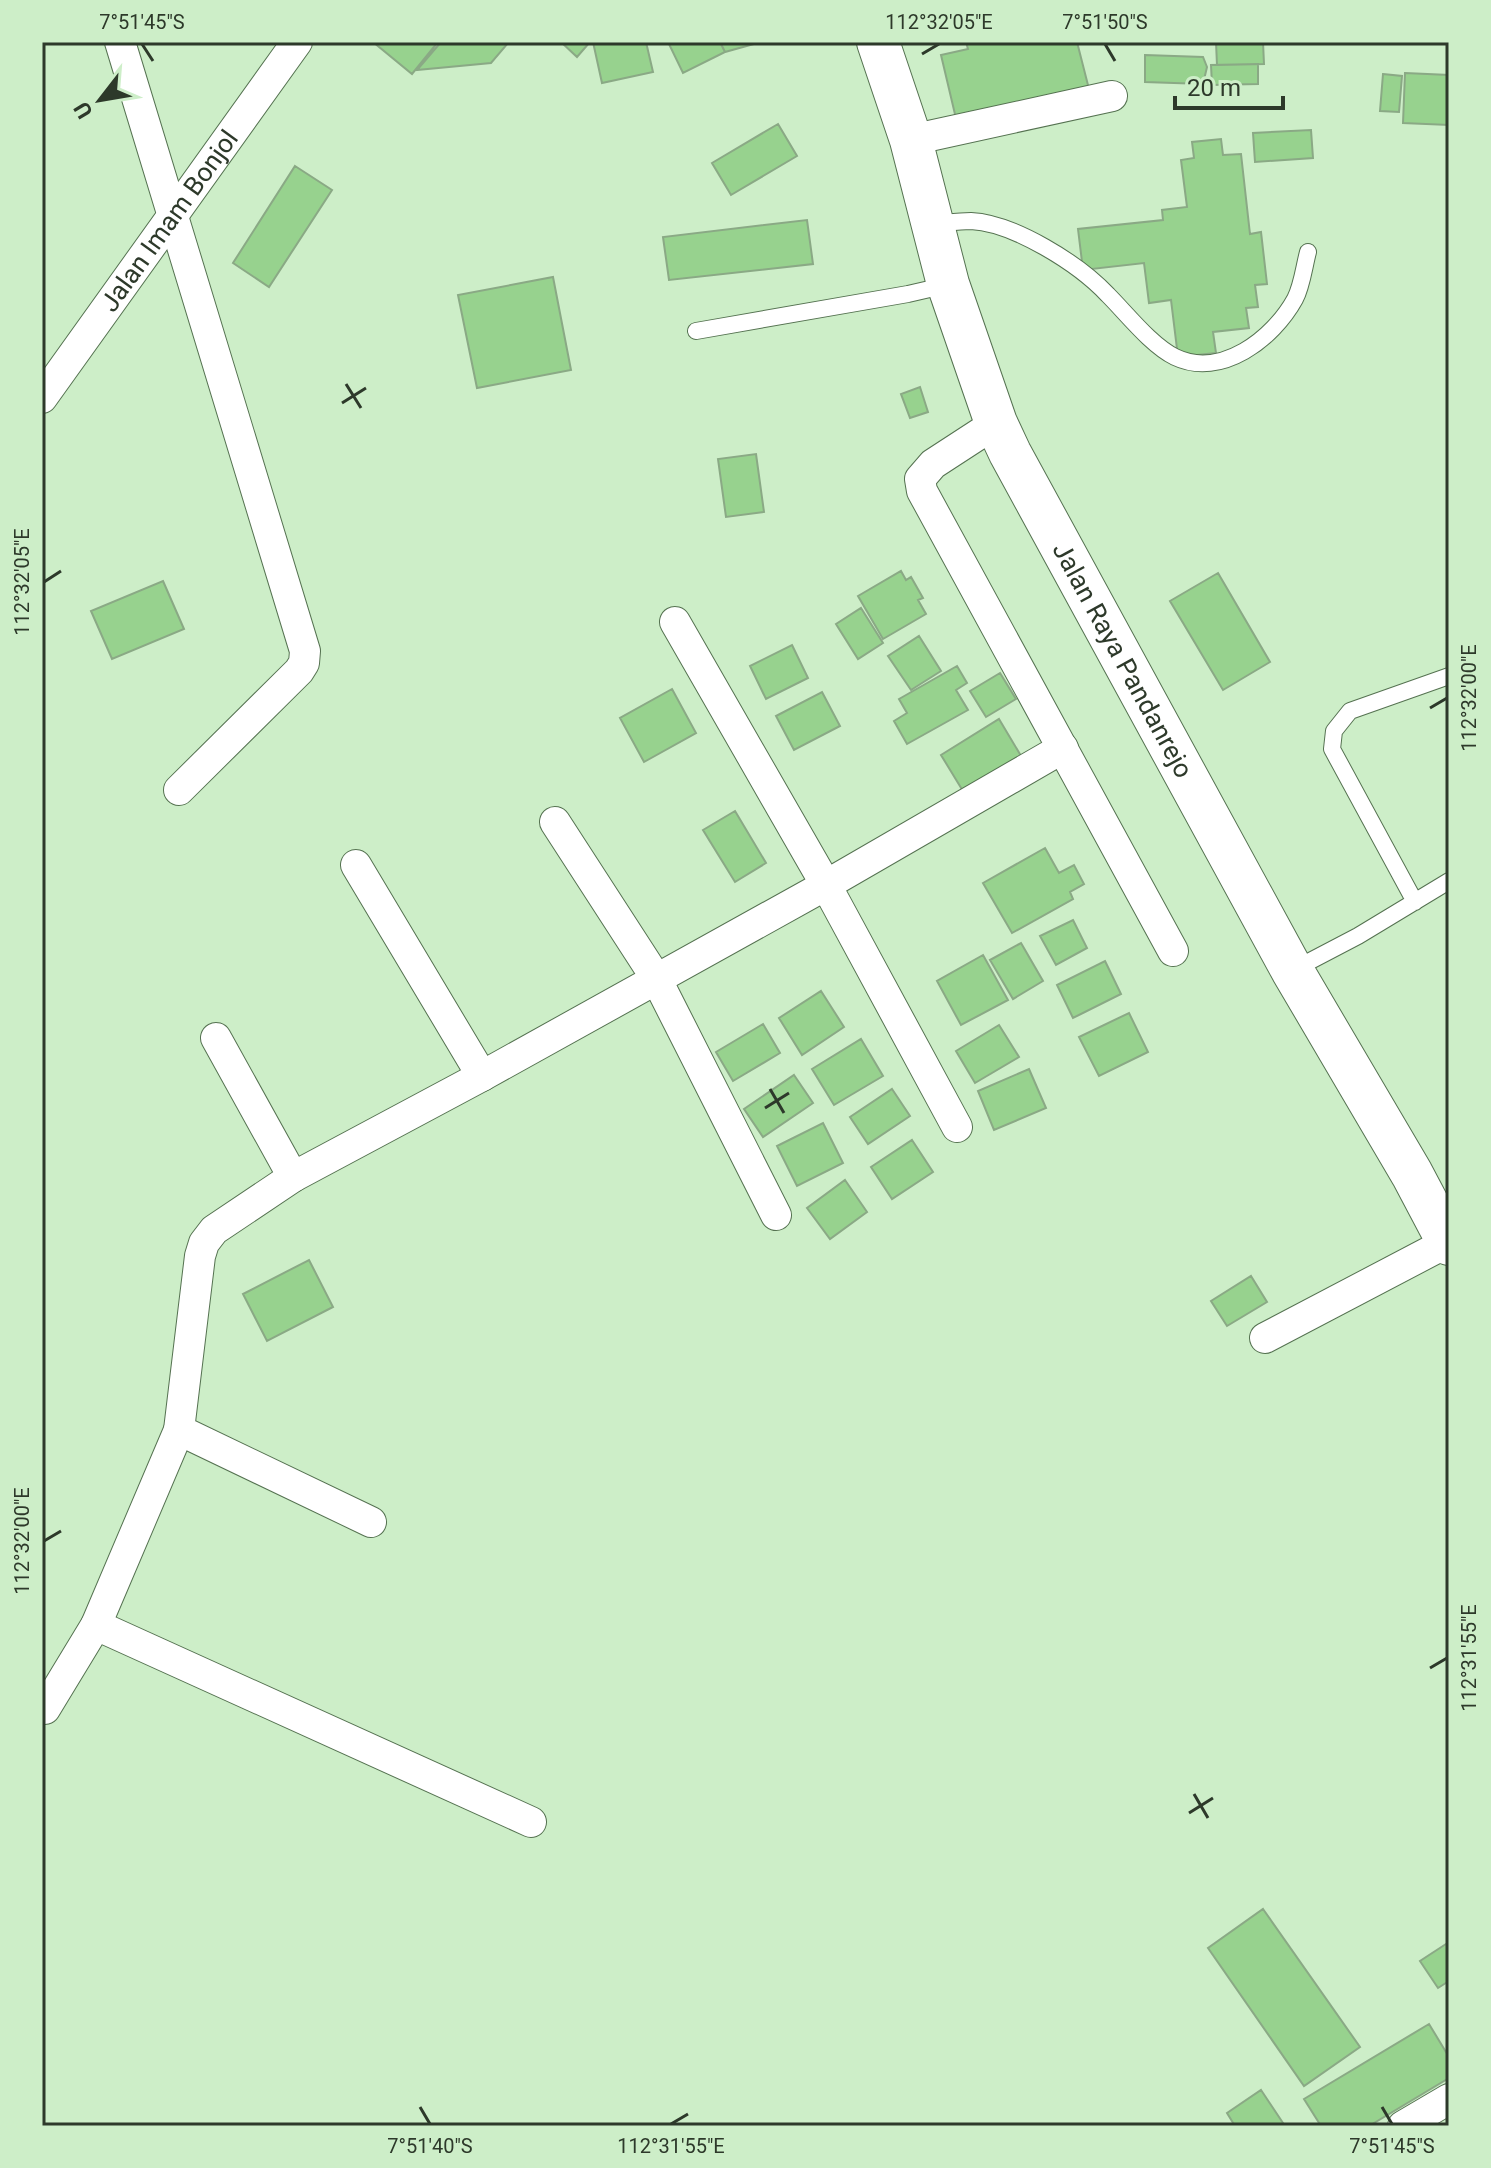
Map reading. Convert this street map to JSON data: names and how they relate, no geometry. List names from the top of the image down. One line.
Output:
{"streets":{"main road":["Jalan Raya Pandanrejo"],"street":["Jalan Imam Bonjol"]},"scale_bar":"20 m","north":"bottom left","coordinates":["7°51'45\"S","112°32'05\"E","7°51'50\"S","112°32'00\"E","112°31'55\"E","7°51'40\"S"]}
